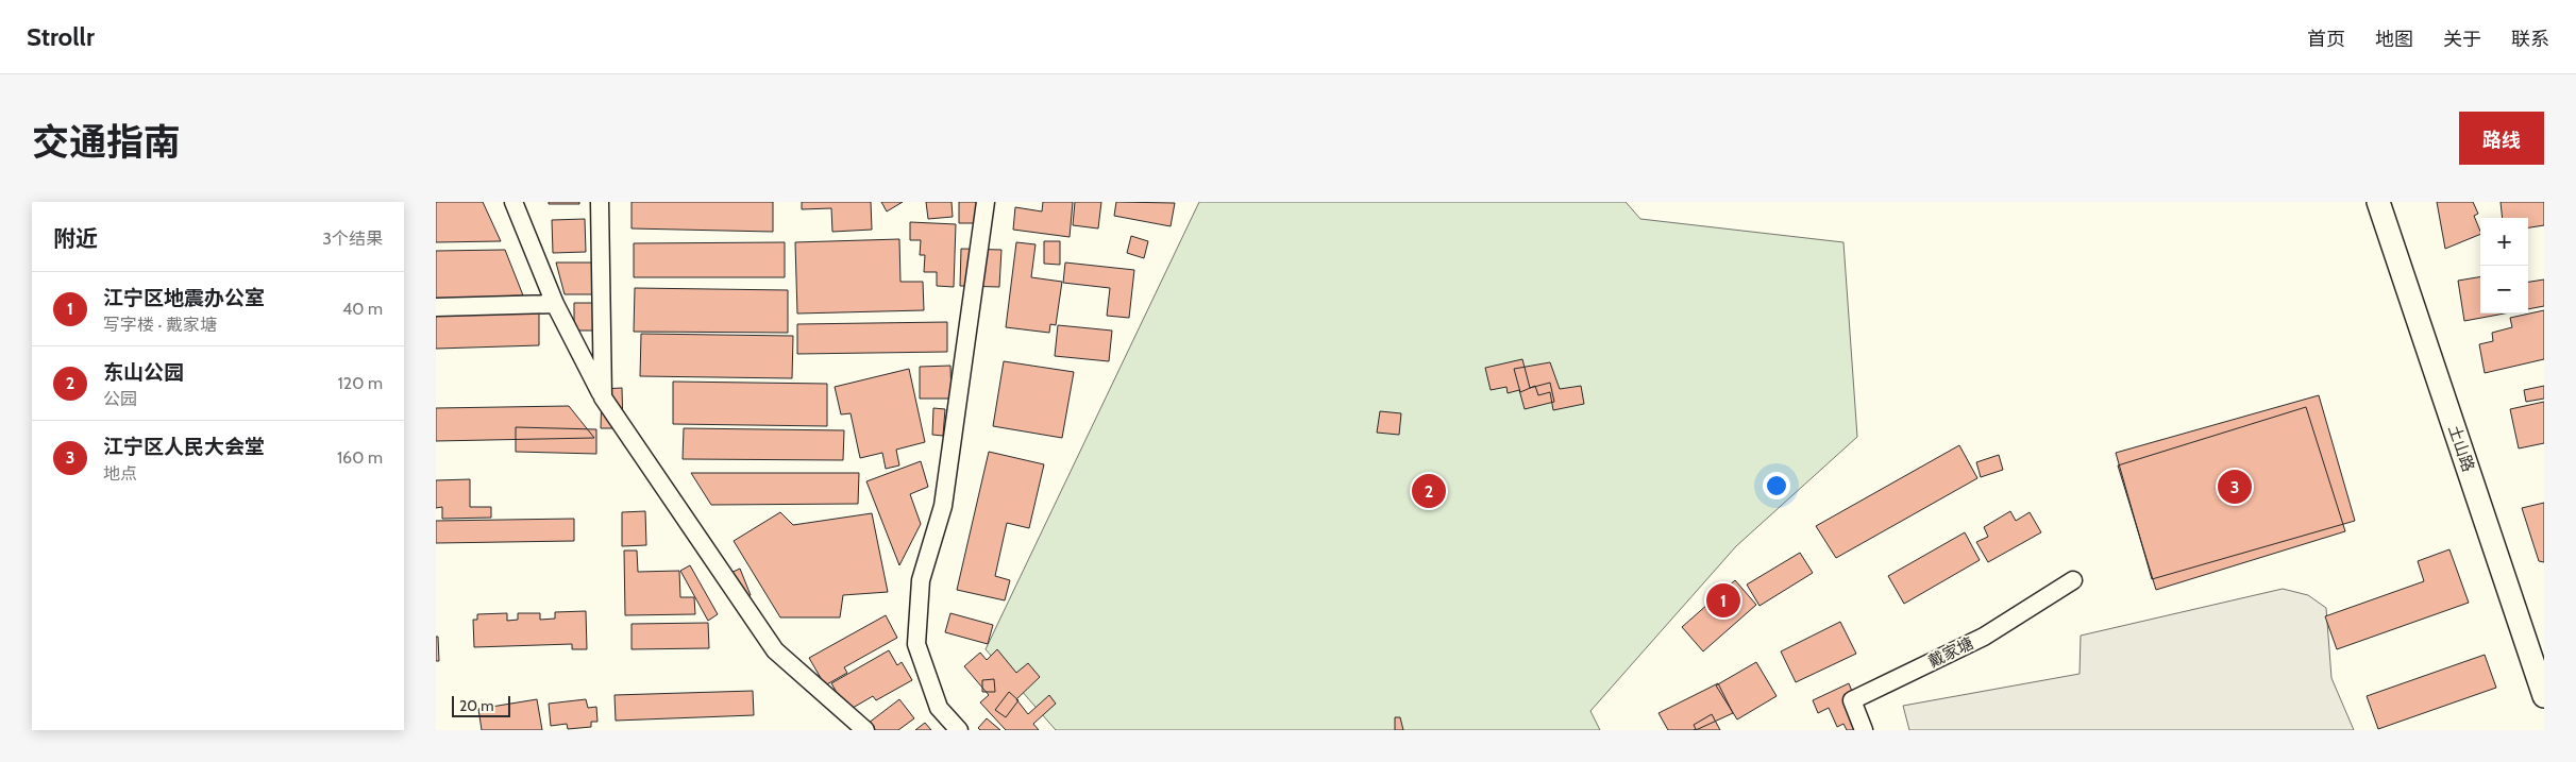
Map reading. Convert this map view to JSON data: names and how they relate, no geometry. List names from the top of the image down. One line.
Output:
{"streets":{"street":["土山路","戴家塘"]},"scale_bar":"20 m","page":{"header":"Strollr","nav":["首页","地图","关于","联系"],"title":"交通指南","buttons":"路线","heading":["附近","3个结果"],"map_buttons":["+","−"],"list":[{"mark":"1","name":"江宁区地震办公室","note":"写字楼 · 戴家塘","value":"40 m"},{"mark":"2","name":"东山公园","note":"公园","value":"120 m"},{"mark":"3","name":"江宁区人民大会堂","note":"地点","value":"160 m"}],"pins":["3","2","1"],"scale":"20 m"}}
